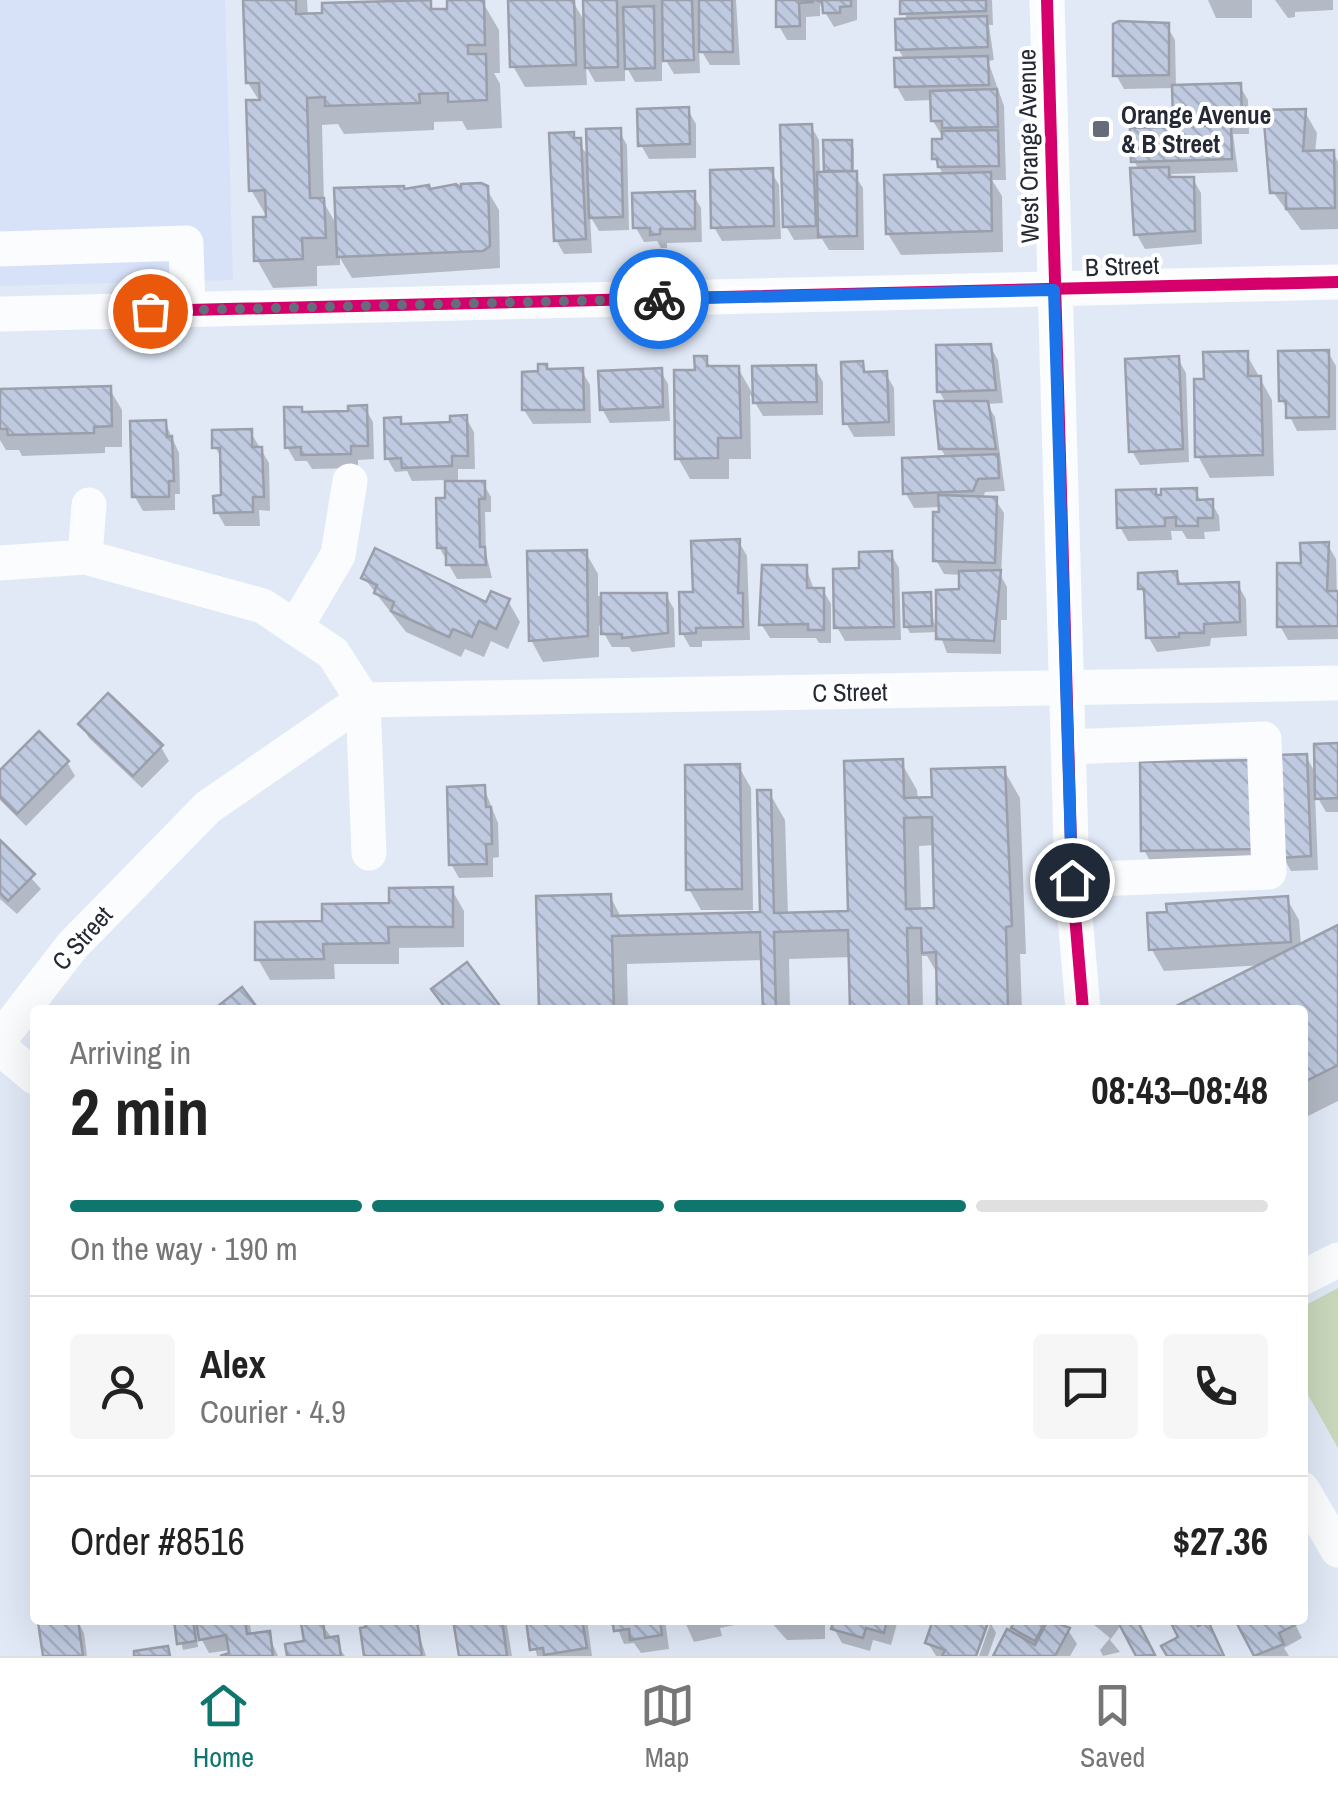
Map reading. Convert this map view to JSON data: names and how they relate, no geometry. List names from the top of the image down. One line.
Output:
{"streets":{"street":["West Orange Avenue","B Street","C Street"]},"crossings":[["West Orange Avenue","B Street"],["West Orange Avenue","C Street"]],"places":{"transit":["Orange Avenue & B Street"]},"page":{"heading":["2 min","Arriving in","08:43–08:48"],"panel":["Alex","Courier · 4.9","Order #8516","$27.36"],"bar":"On the way · 190 m","tabs":["Home","Map","Saved"]}}
